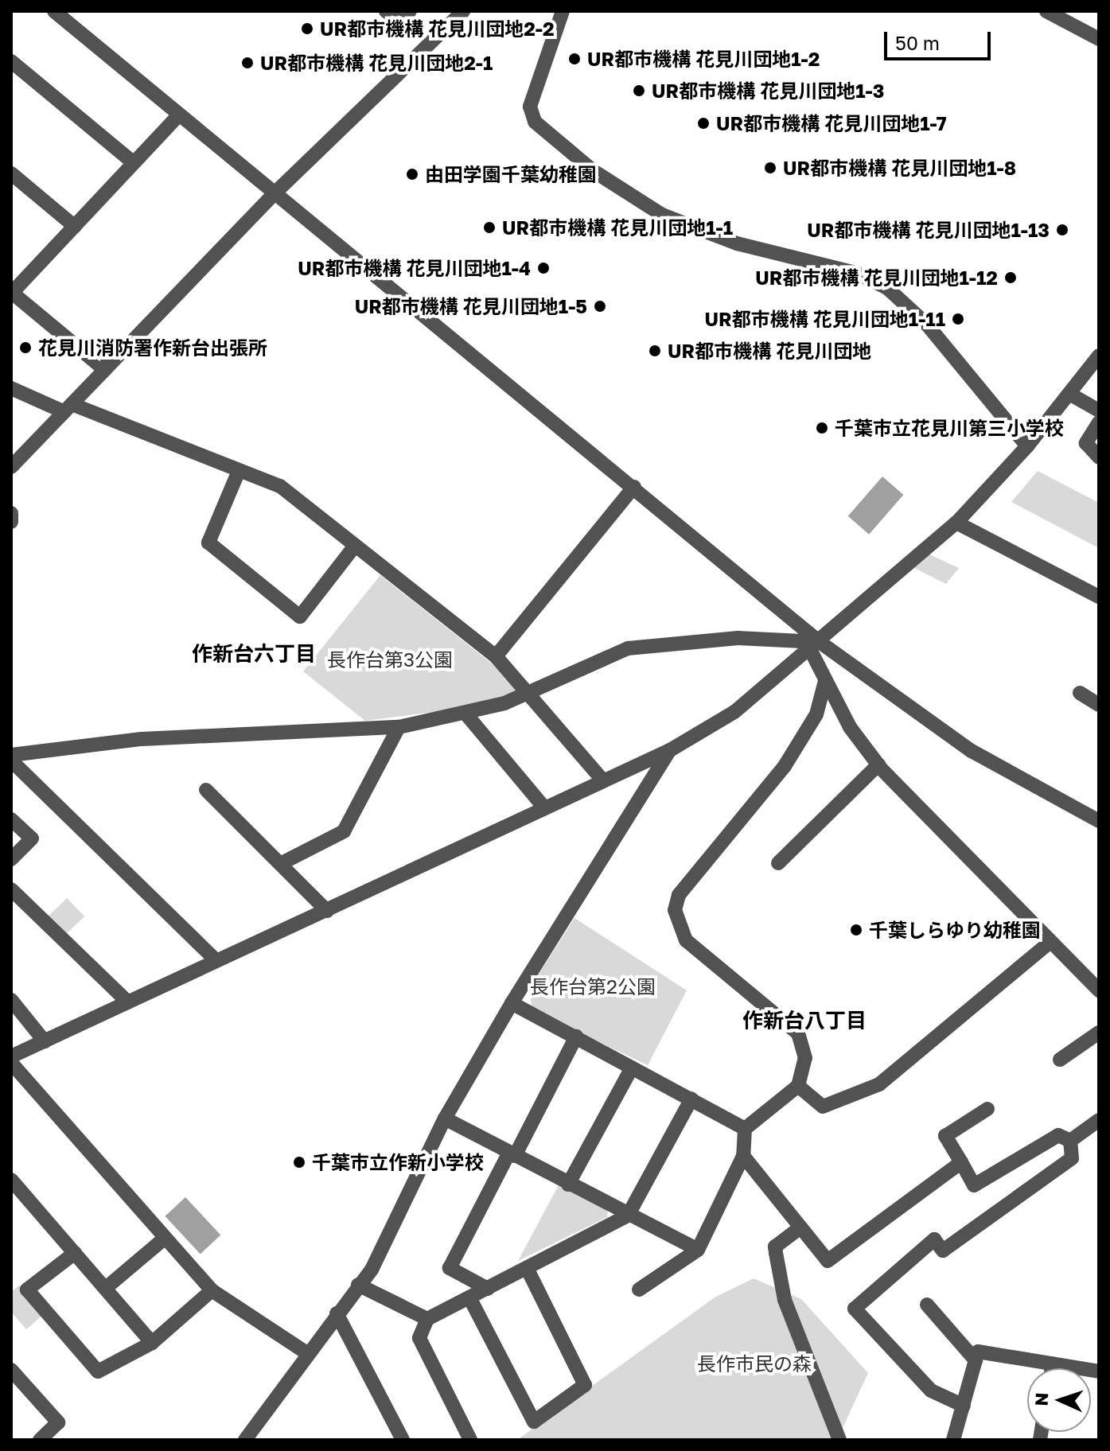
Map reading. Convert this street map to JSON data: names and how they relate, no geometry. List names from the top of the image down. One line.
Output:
{"districts":["作新台六丁目","作新台八丁目"],"parks":["長作台第3公園","長作台第2公園","長作市民の森"],"places":["UR都市機構 花見川団地2-2","UR都市機構 花見川団地1-2","UR都市機構 花見川団地2-1","UR都市機構 花見川団地1-3","UR都市機構 花見川団地1-7","UR都市機構 花見川団地1-8","由田学園千葉幼稚園","UR都市機構 花見川団地1-1","UR都市機構 花見川団地1-13","UR都市機構 花見川団地1-4","UR都市機構 花見川団地1-12","UR都市機構 花見川団地1-5","UR都市機構 花見川団地1-11","花見川消防署作新台出張所","UR都市機構 花見川団地","千葉市立花見川第三小学校","千葉しらゆり幼稚園","千葉市立作新小学校"],"scale_bar":"50 m","north":"left"}
